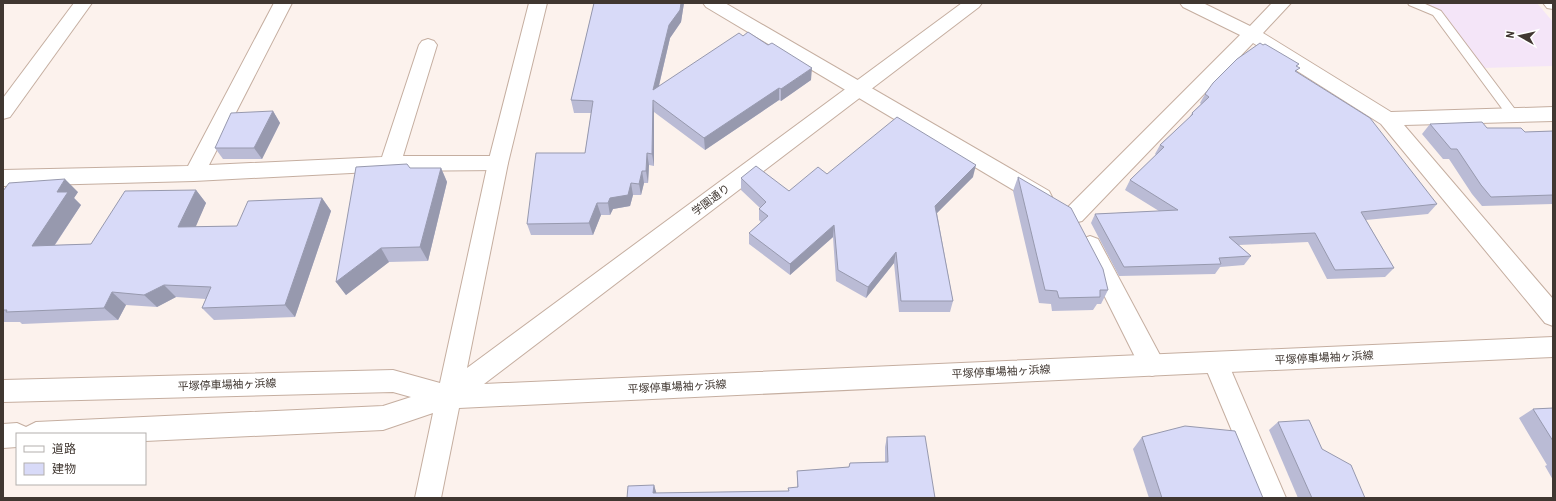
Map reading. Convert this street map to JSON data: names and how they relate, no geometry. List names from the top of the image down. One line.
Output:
{"streets":{"street":["学園通り","平塚停車場袖ヶ浜線"]},"crossings":[["学園通り","平塚停車場袖ヶ浜線"]],"legend":["道路","建物"],"north":"left"}
